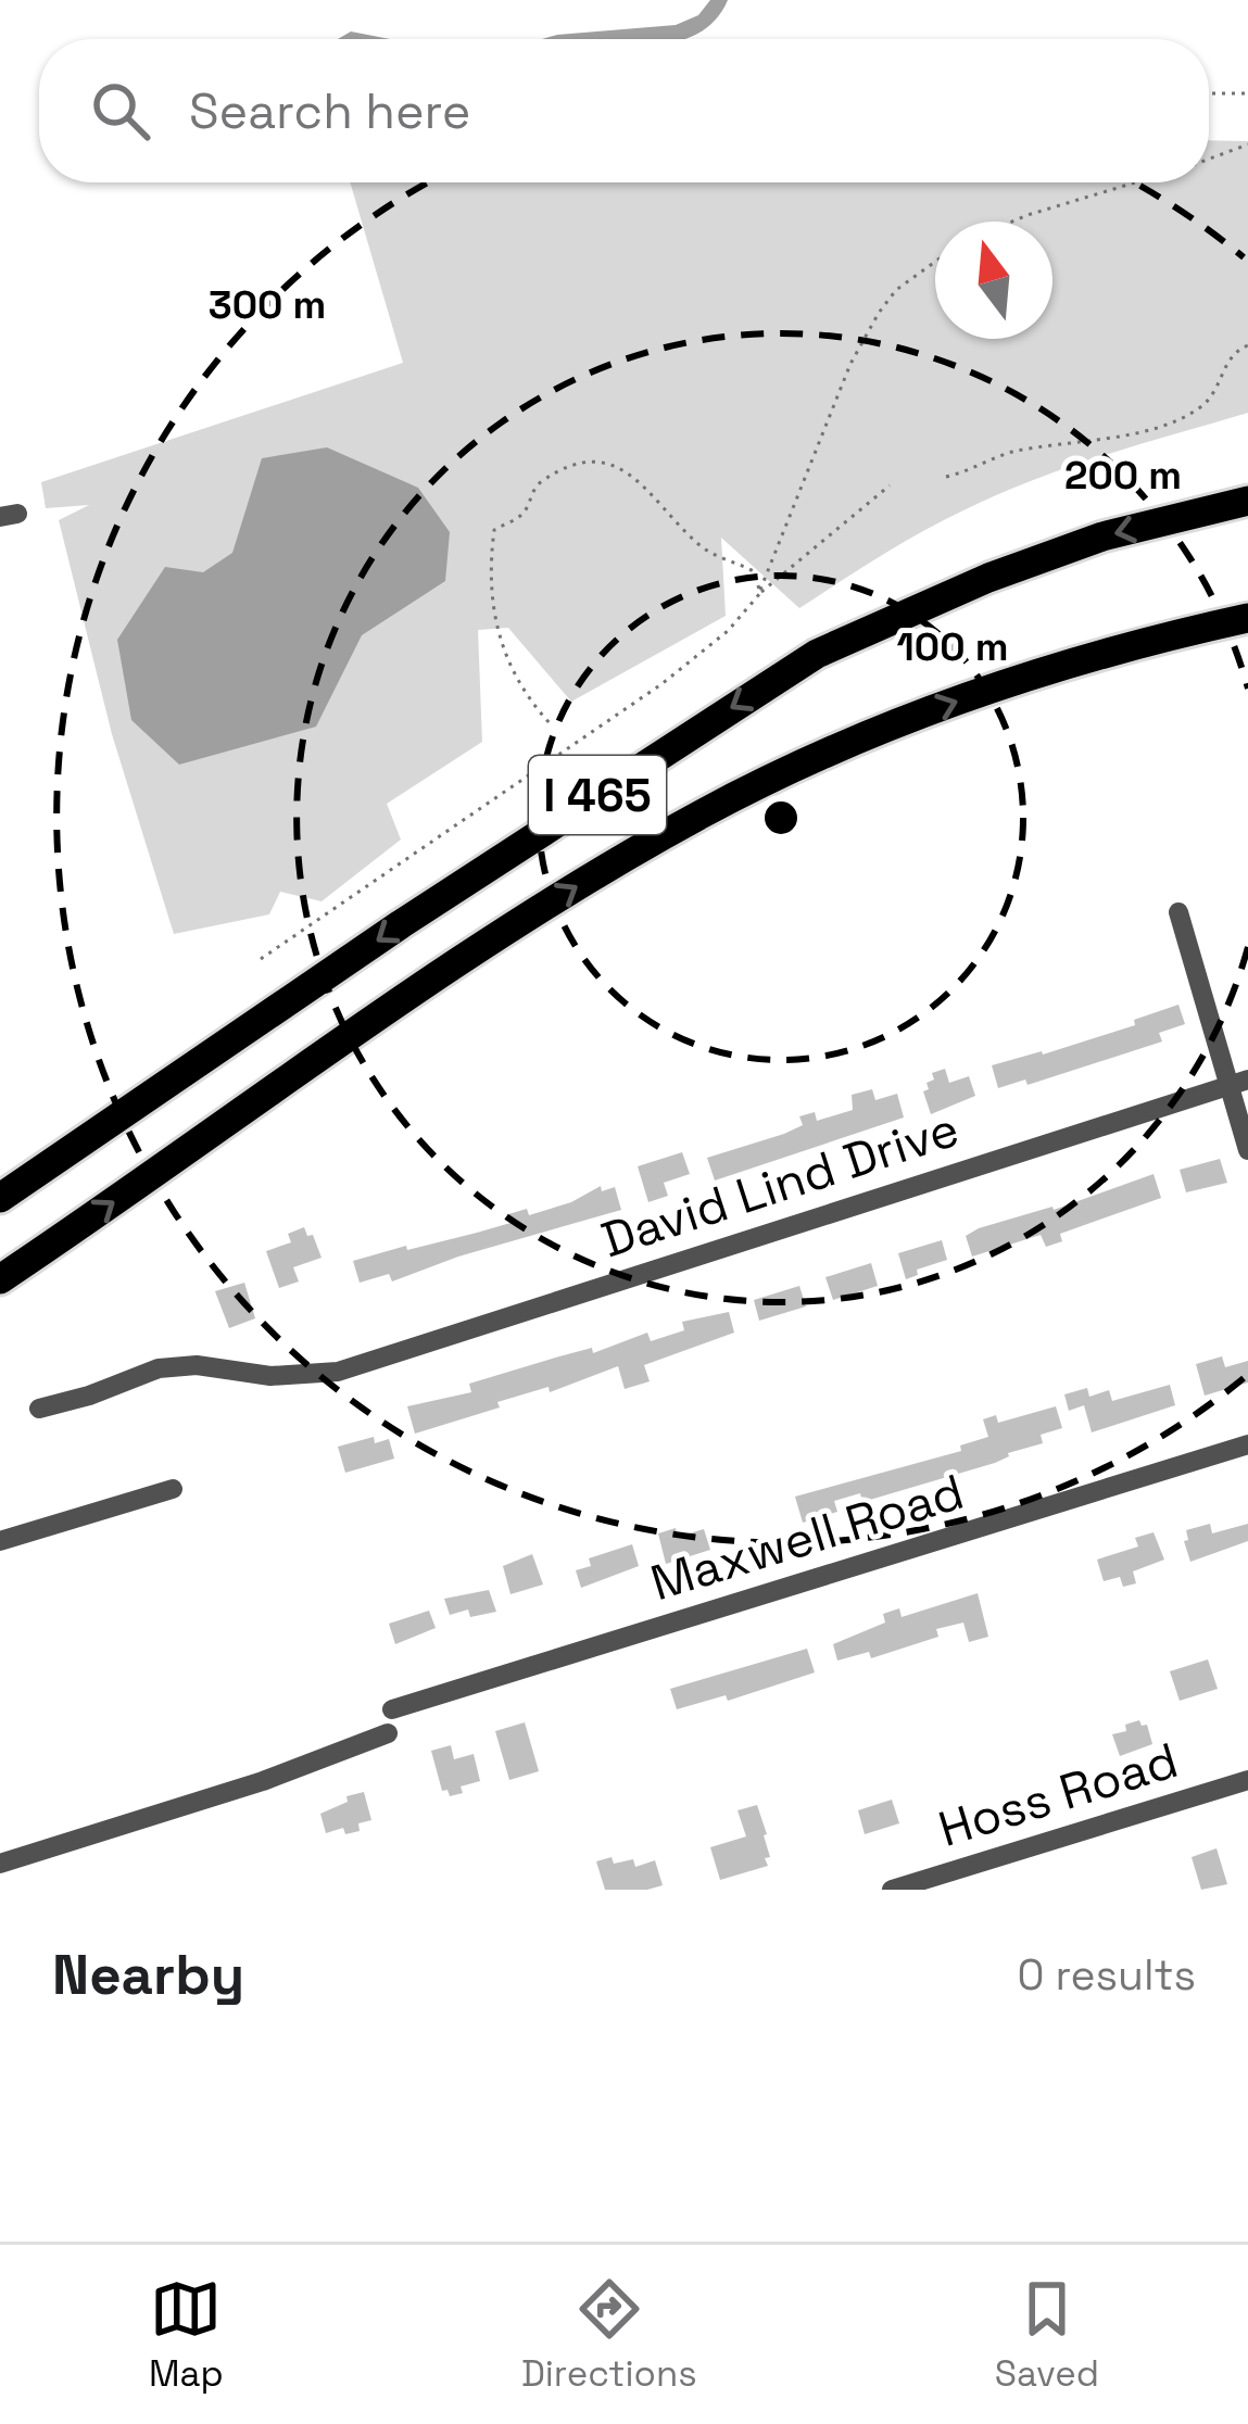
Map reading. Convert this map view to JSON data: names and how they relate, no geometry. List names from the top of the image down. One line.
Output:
{"streets":{"highway":["I 465"],"street":["David Lind Drive","Maxwell Road","Hoss Road"]},"north":"top","page":{"search":"Search here","heading":["Nearby","0 results"],"nav":["Map","Directions","Saved"]},"rings":["300 m","200 m","100 m"]}
